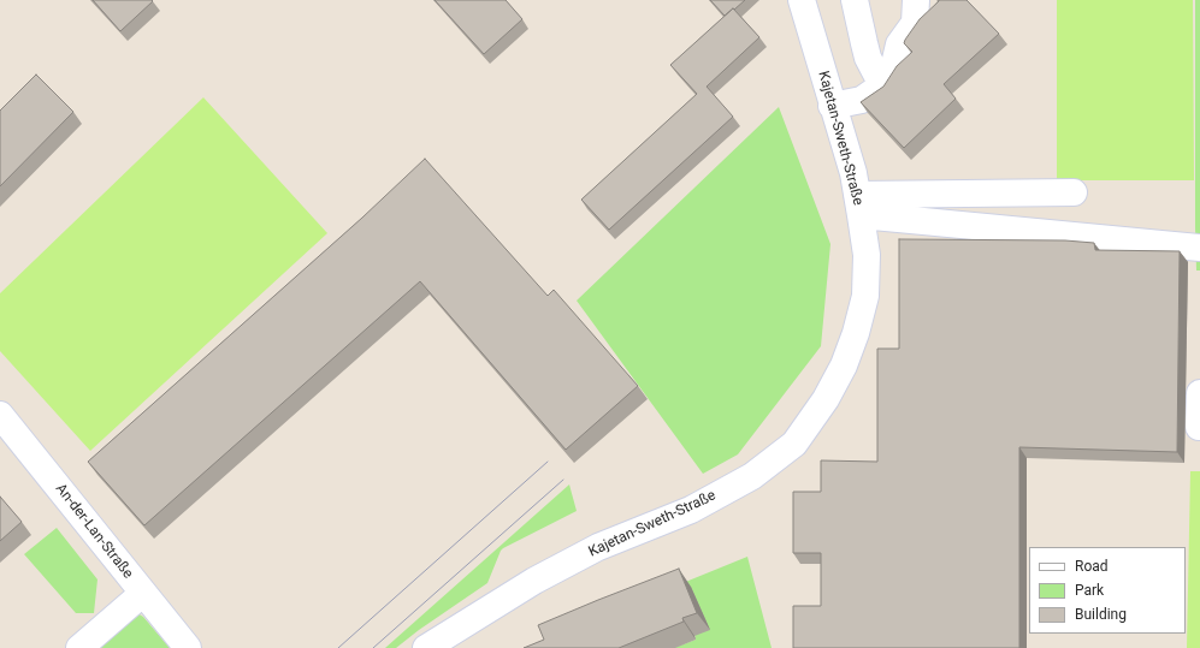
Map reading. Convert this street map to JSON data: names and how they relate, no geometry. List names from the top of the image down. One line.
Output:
{"streets":{"street":["Kajetan-Sweth-Straße","An-der-Lan-Straße"]},"legend":["Road","Park","Building"]}
